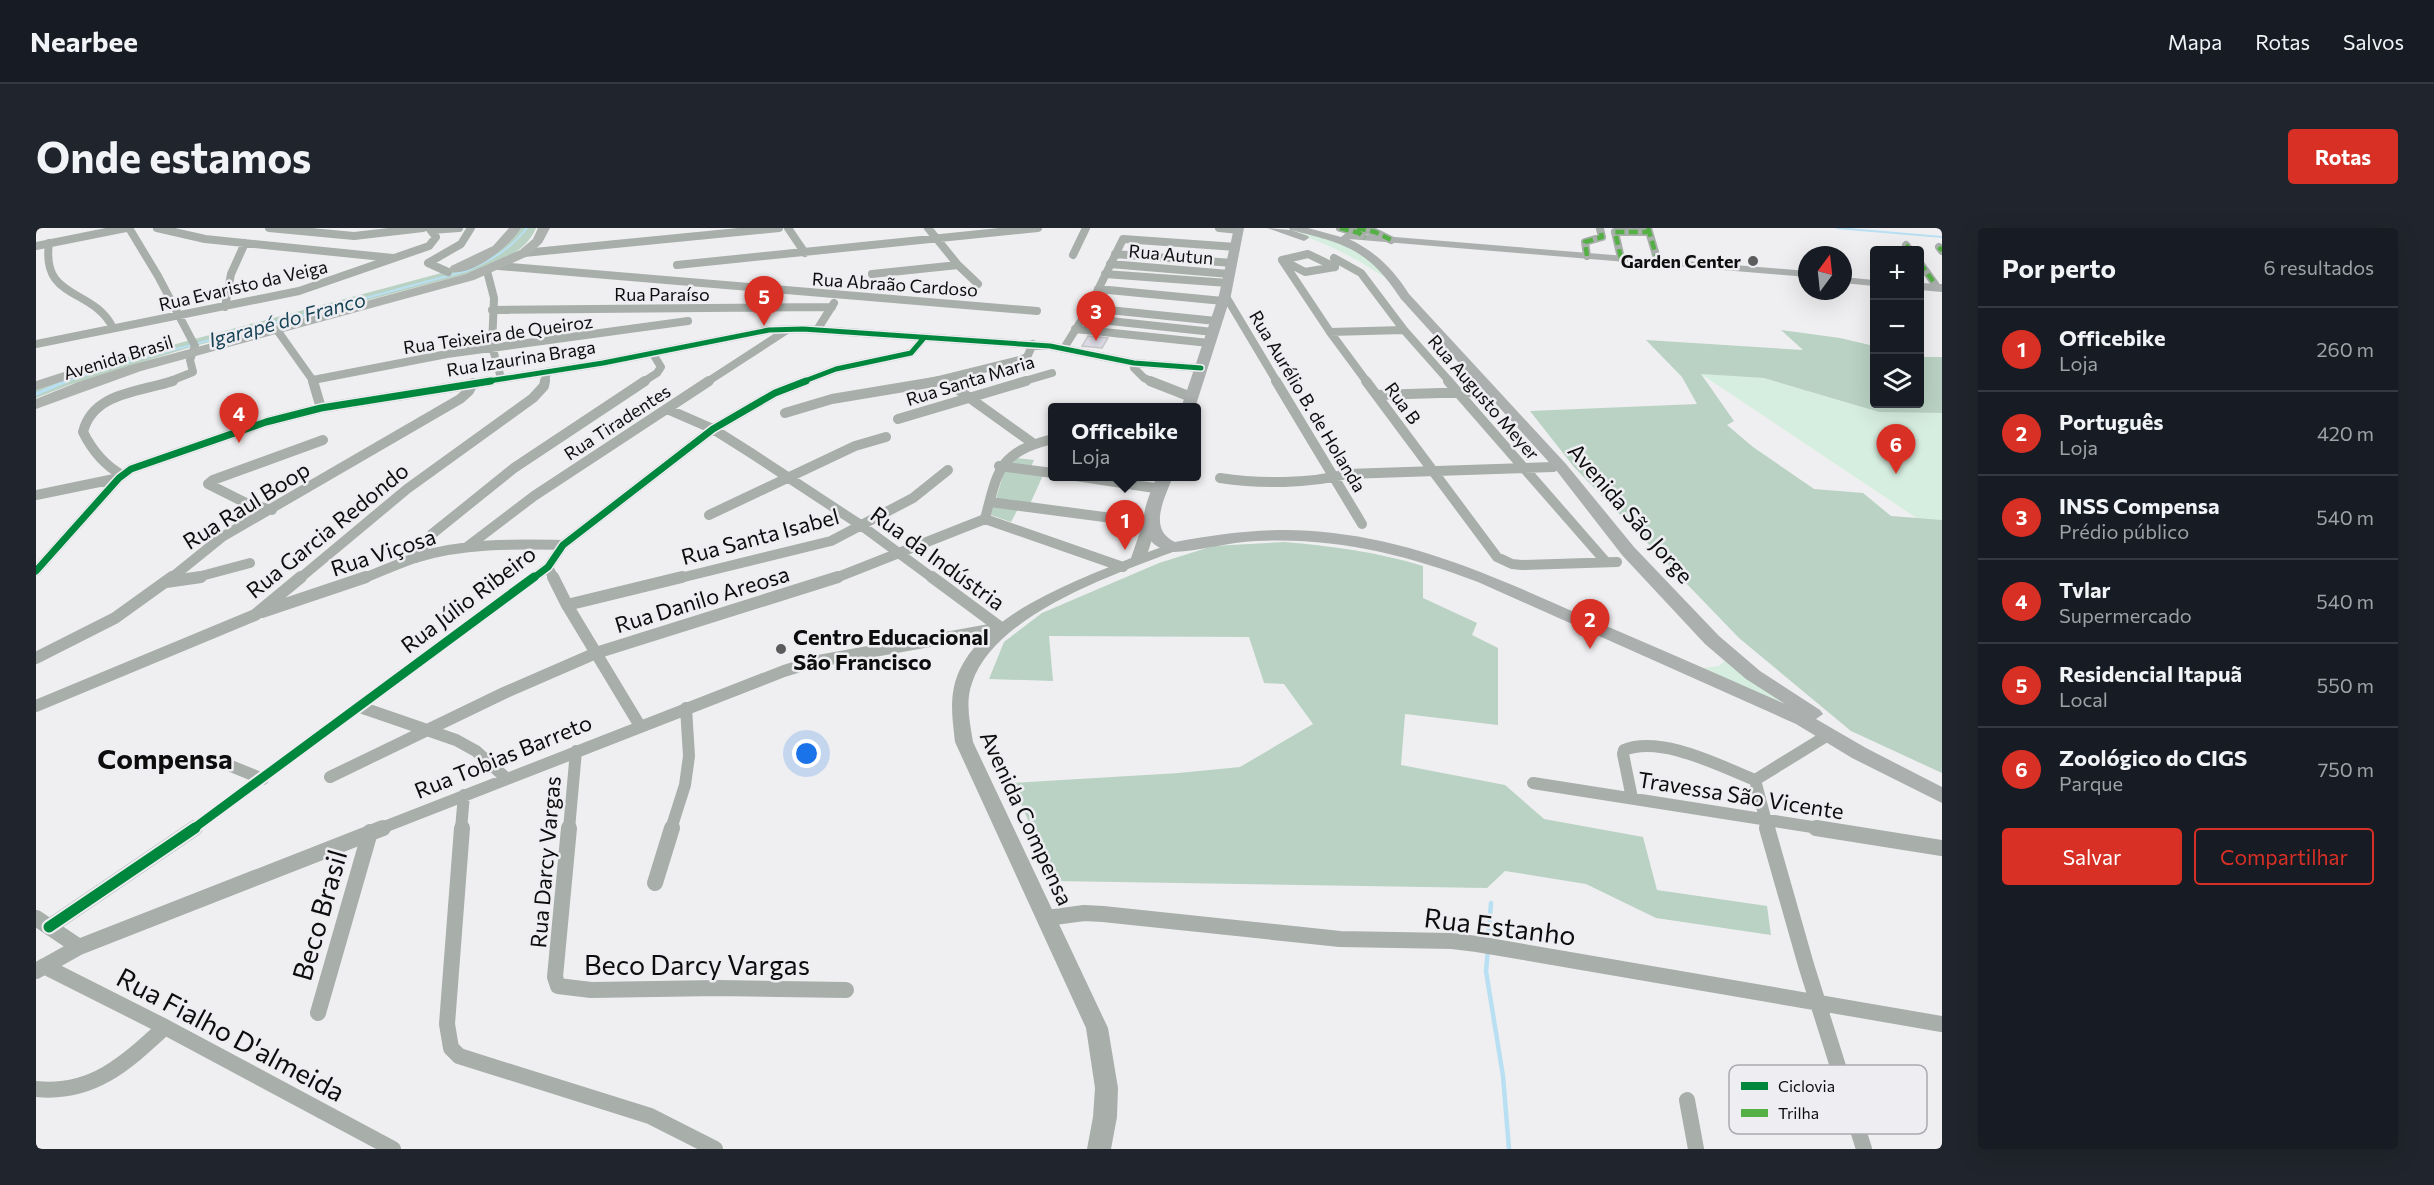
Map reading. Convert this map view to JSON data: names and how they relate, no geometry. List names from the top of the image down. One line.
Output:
{"streets":{"highway":["Avenida Brasil"],"main road":["Avenida São Jorge","Avenida Compensa"],"street":["Rua Autun","Rua Abraão Cardoso","Rua Evaristo da Veiga","Rua Paraíso","Rua Teixeira de Queiroz","Rua Izaurina Braga","Rua Santa Maria","Rua Augusto Meyer","Rua Aurélio B. de Holanda","Rua B","Rua Tiradentes","Rua Raul Boop","Rua Garcia Redondo","Rua Santa Isabel","Rua Viçosa","Rua da Indústria","Rua Júlio Ribeiro","Rua Danilo Areosa","Rua Tobias Barreto","Travessa São Vicente","Rua Darcy Vargas","Beco Brasil","Rua Estanho","Beco Darcy Vargas","Rua Fialho D'almeida"]},"crossings":[["Rua Autun","Rua Aurélio B. de Holanda"],["Rua Abraão Cardoso","Avenida Brasil"],["Rua Izaurina Braga","Rua Tiradentes"],["Rua Izaurina Braga","Rua Raul Boop"],["Rua Izaurina Braga","Rua Garcia Redondo"],["Rua Izaurina Braga","Rua Júlio Ribeiro"],["Rua Augusto Meyer","Rua B"],["Rua Tiradentes","Rua Viçosa"],["Rua Tiradentes","Rua da Indústria"],["Rua Garcia Redondo","Rua Viçosa"],["Rua Santa Isabel","Rua da Indústria"],["Rua Viçosa","Rua Júlio Ribeiro"],["Rua da Indústria","Rua Júlio Ribeiro"],["Rua da Indústria","Rua Danilo Areosa"],["Rua da Indústria","Rua Tobias Barreto"],["Rua da Indústria","Avenida Compensa"],["Rua Tobias Barreto","Avenida Compensa"],["Rua Tobias Barreto","Rua Darcy Vargas"],["Rua Tobias Barreto","Beco Brasil"],["Rua Tobias Barreto","Rua Fialho D'almeida"],["Avenida Compensa","Rua Estanho"],["Rua Darcy Vargas","Beco Darcy Vargas"]],"districts":["Compensa"],"water":["Igarapé do Franco"],"places":["Garden Center","Centro Educacional São Francisco"],"legend":["Ciclovia","Trilha"],"north":"top","page":{"header":"Nearbee","nav":["Mapa","Rotas","Salvos"],"buttons":["Rotas",["Salvar","Compartilhar"]],"title":"Onde estamos","heading":["Por perto","6 resultados"],"map_buttons":["+","−"],"pins":["5","3","4","6","1","2"],"list":[{"mark":"1","name":"Officebike","note":"Loja","value":"260 m"},{"mark":"2","name":"Português","note":"Loja","value":"420 m"},{"mark":"3","name":"INSS Compensa","note":"Prédio público","value":"540 m"},{"mark":"4","name":"Tvlar","note":"Supermercado","value":"540 m"},{"mark":"5","name":"Residencial Itapuã","note":"Local","value":"550 m"},{"mark":"6","name":"Zoológico do CIGS","note":"Parque","value":"750 m"}],"popup":["Officebike","Loja"]}}
